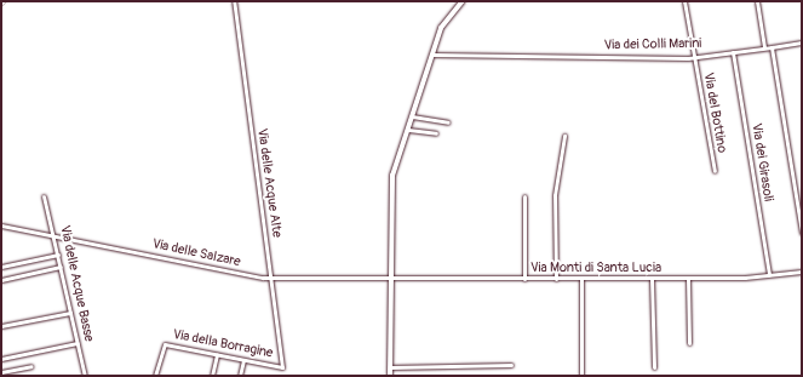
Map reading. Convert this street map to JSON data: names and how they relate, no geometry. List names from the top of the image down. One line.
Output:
{"streets":{"street":["Via dei Colli Marini","Via del Bottino","Via dei Girasoli","Via delle Acque Alte","Via delle Salzare","Via Monti di Santa Lucia","Via delle Acque Basse","Via della Borragine"]},"crossings":[["Via dei Colli Marini","Via del Bottino"],["Via dei Colli Marini","Via dei Girasoli"],["Via dei Girasoli","Via Monti di Santa Lucia"],["Via delle Acque Alte","Via delle Salzare"],["Via delle Acque Alte","Via della Borragine"],["Via delle Salzare","Via Monti di Santa Lucia"],["Via delle Salzare","Via delle Acque Basse"]]}
